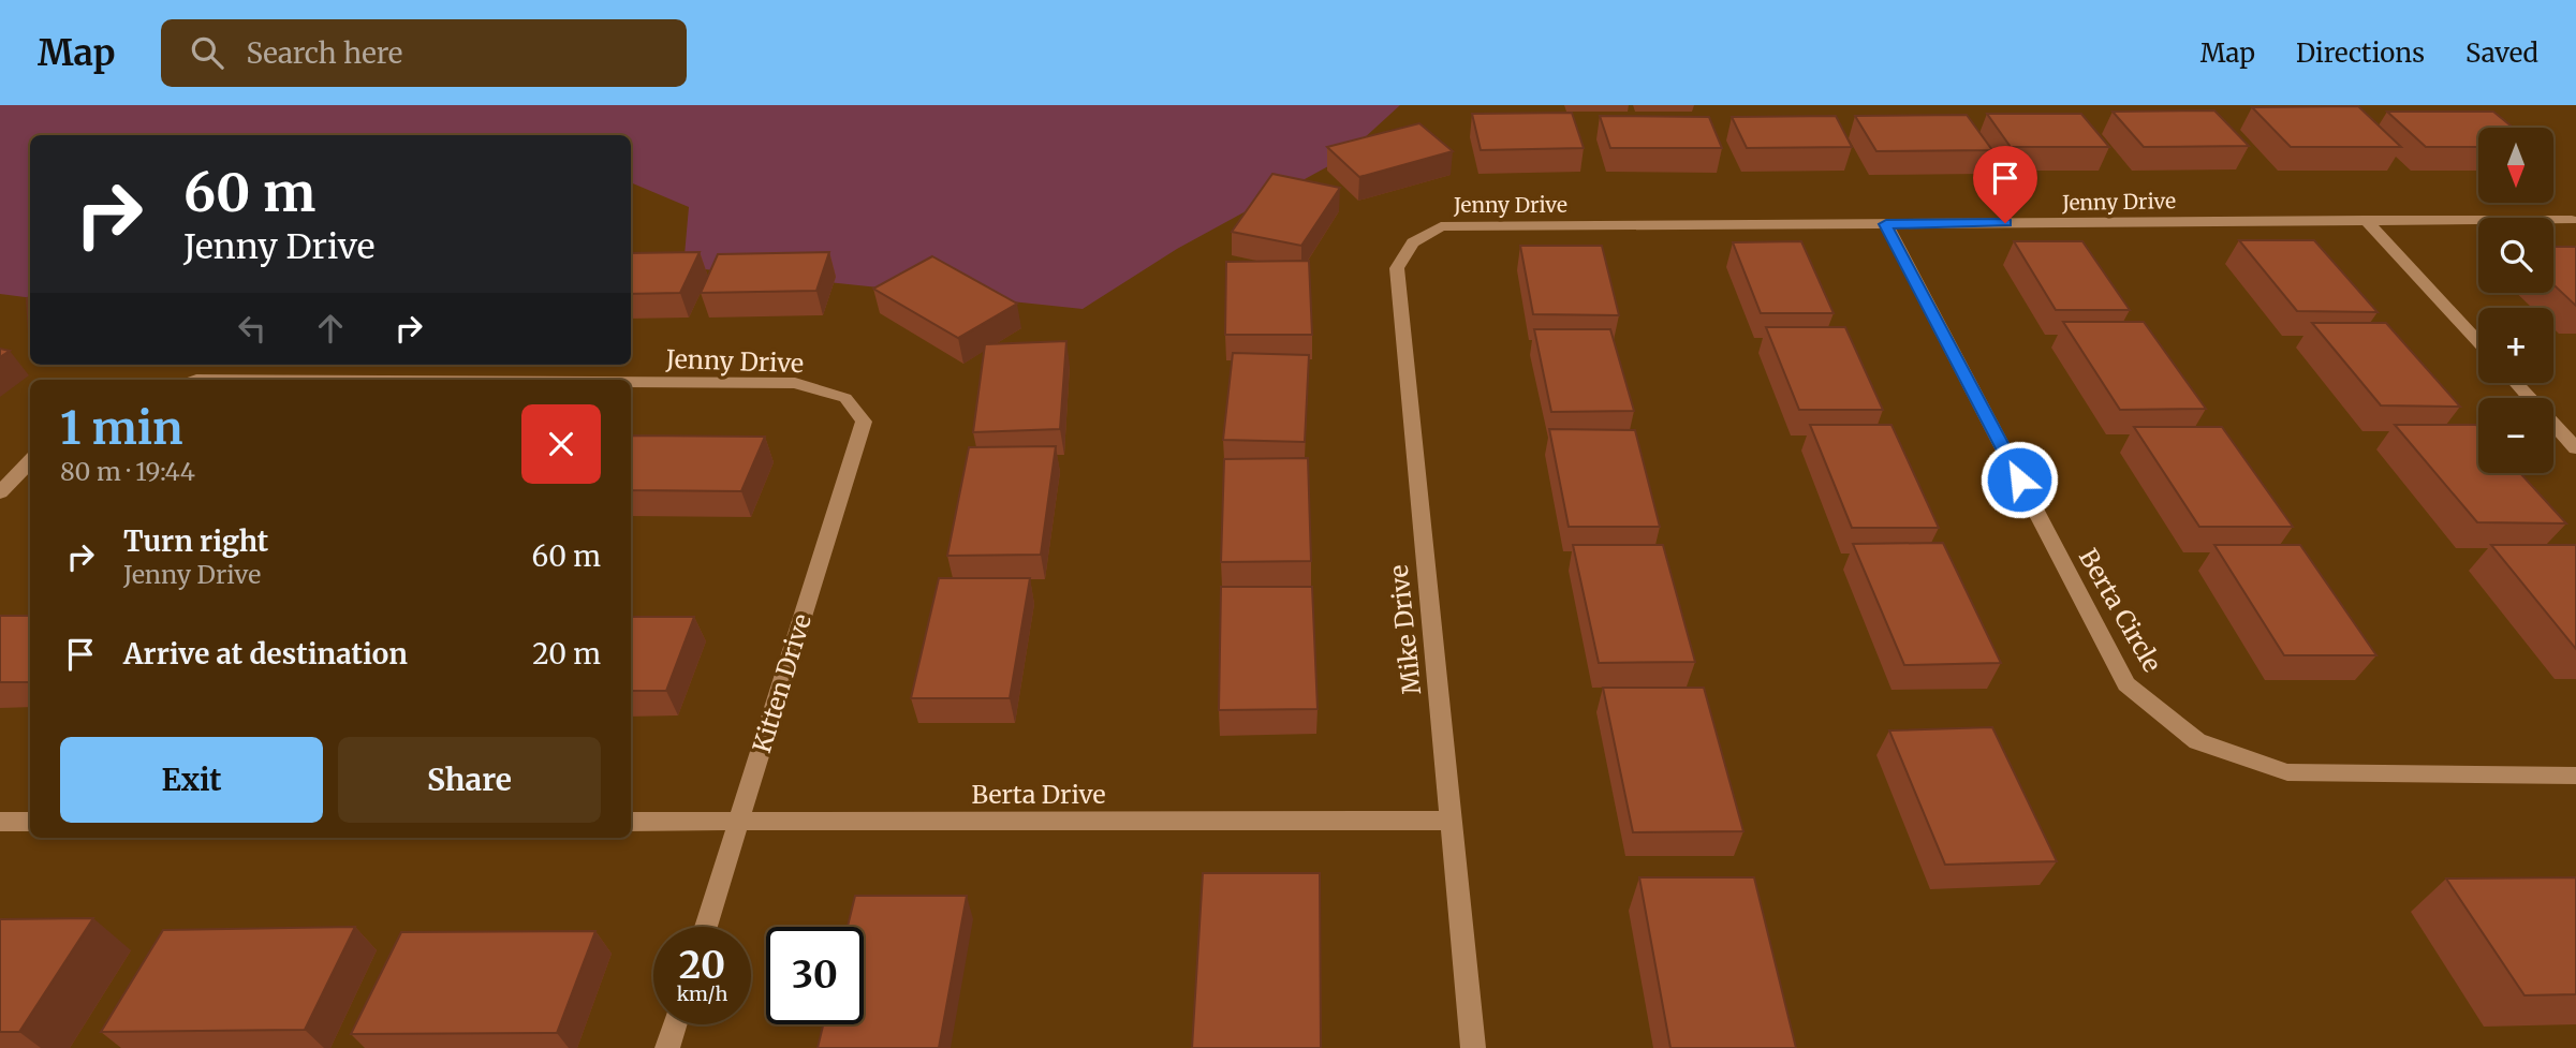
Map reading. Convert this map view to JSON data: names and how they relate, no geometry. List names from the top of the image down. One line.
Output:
{"streets":{"street":["Jenny Drive","Berta Circle","Mike Drive","Kitten Drive","Berta Drive"]},"crossings":[["Jenny Drive","Berta Circle"],["Jenny Drive","Mike Drive"],["Jenny Drive","Kitten Drive"],["Mike Drive","Berta Drive"],["Kitten Drive","Berta Drive"]],"north":"bottom","page":{"header":"Map","search":"Search here","nav":["Map","Directions","Saved"],"map_buttons":["+","−"],"turn":["60 m","Jenny Drive"],"heading":["1 min","80 m · 19:44"],"list":[{"name":"Turn right","note":"Jenny Drive","value":"60 m"},{"name":"Arrive at destination","value":"20 m"}],"buttons":["Exit","Share"],"speed":"20 km/h","limit":"30"}}
